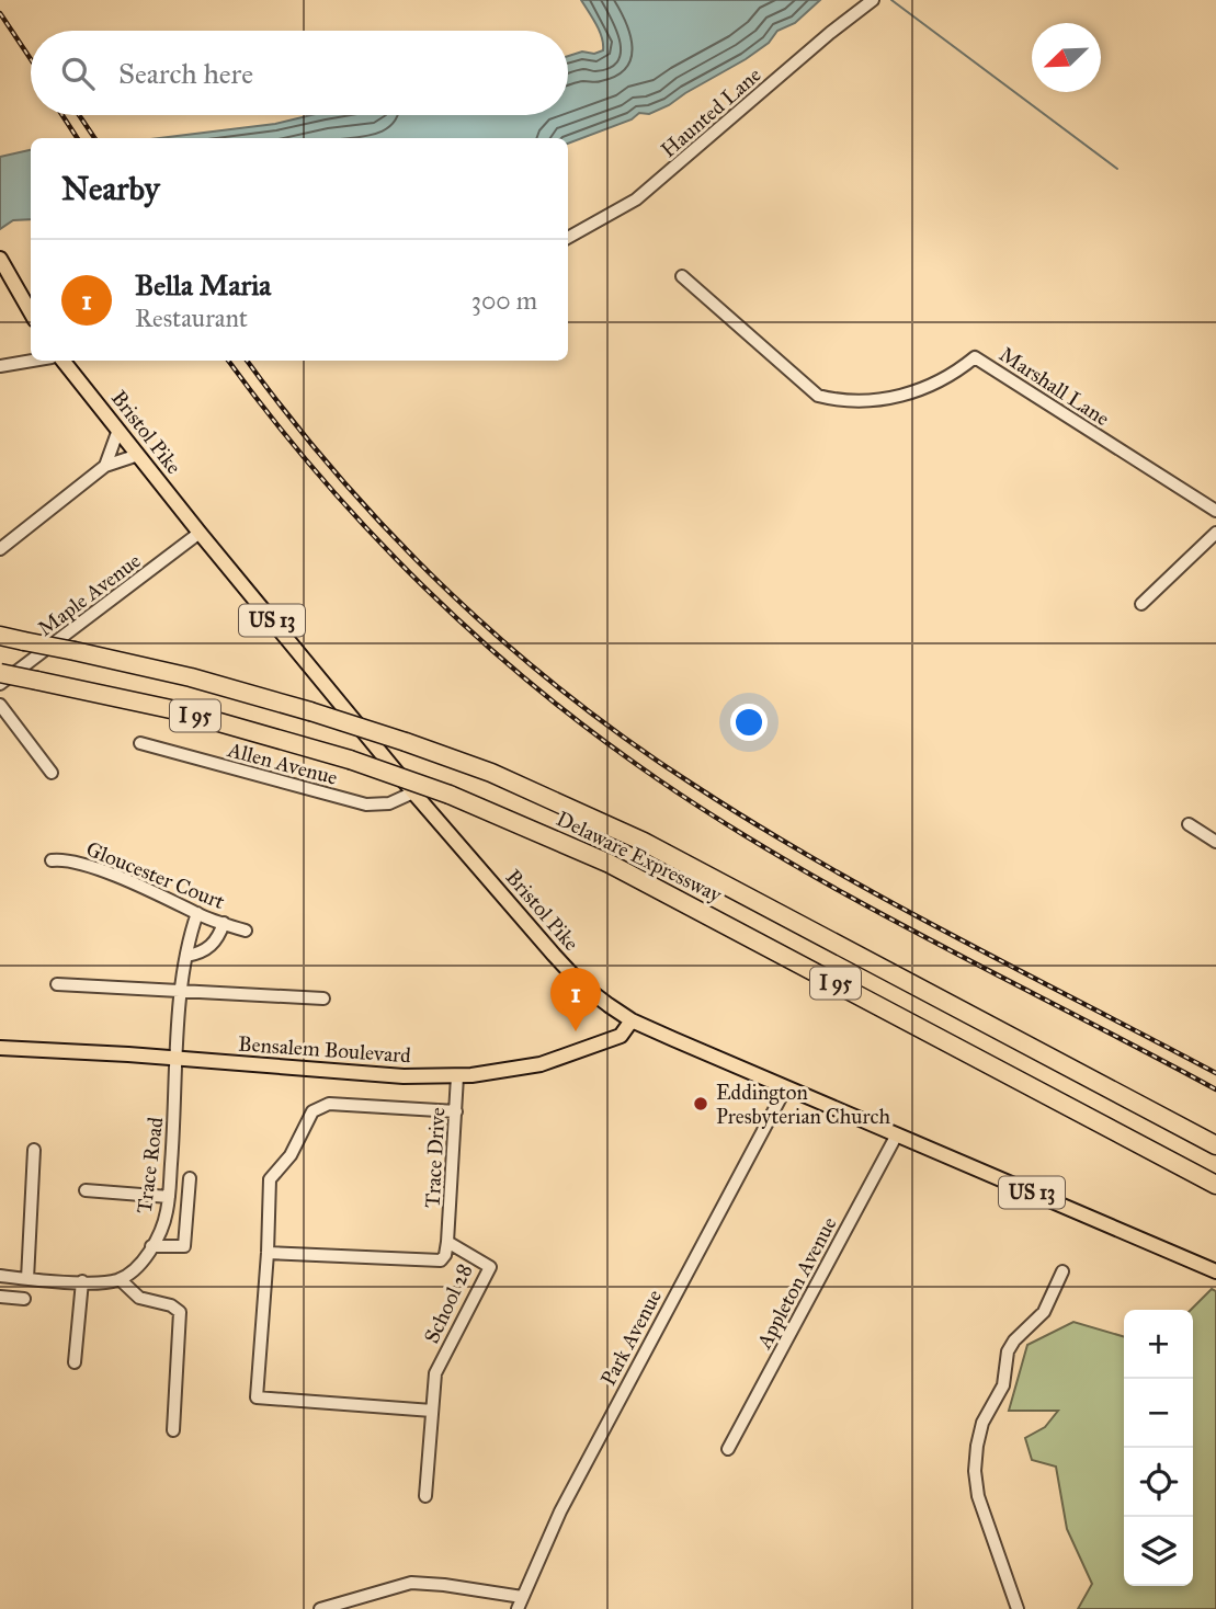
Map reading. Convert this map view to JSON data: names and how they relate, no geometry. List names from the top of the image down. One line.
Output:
{"streets":{"highway":["I 95","Delaware Expressway"],"main road":["Bristol Pike","US 13","Bensalem Boulevard"],"street":["Haunted Lane","Marshall Lane","Maple Avenue","Allen Avenue","Gloucester Court","Trace Drive","Trace Road","Appleton Avenue","School 28","Park Avenue"]},"crossings":[["Bristol Pike","Maple Avenue"],["Bristol Pike","Allen Avenue"],["Bristol Pike","Bensalem Boulevard"],["Bristol Pike","Appleton Avenue"],["Bristol Pike","Park Avenue"],["Gloucester Court","Trace Road"],["Bensalem Boulevard","Trace Drive"],["Bensalem Boulevard","Trace Road"],["Trace Drive","School 28"]],"places":["Eddington Presbyterian Church"],"north":"bottom left","page":{"search":"Search here","heading":"Nearby","list":[{"mark":"1","name":"Bella Maria","note":"Restaurant","value":"300 m"}],"pins":"1","map_buttons":["+","−"]}}
